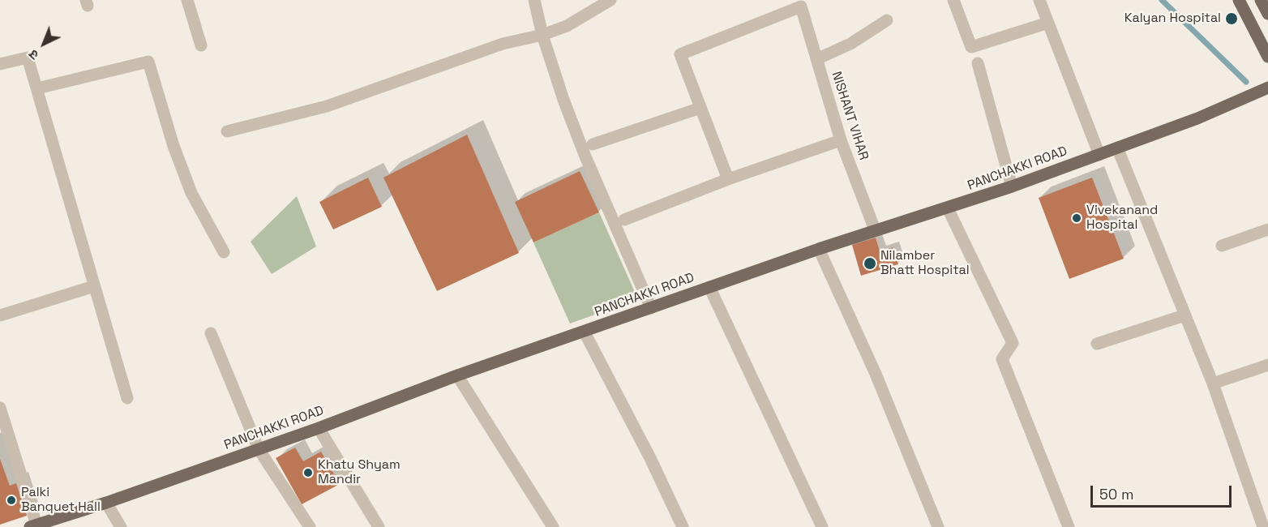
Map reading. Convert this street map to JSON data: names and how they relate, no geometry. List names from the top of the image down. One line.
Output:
{"streets":{"main road":["PANCHAKKI ROAD"],"street":["NISHANT VIHAR"]},"crossings":[["NISHANT VIHAR","PANCHAKKI ROAD"]],"places":["Kalyan Hospital","Vivekanand Hospital","Nilamber Bhatt Hospital","Khatu Shyam Mandir","Palki Banquet Hall"],"scale_bar":"50 m","north":"bottom left"}
